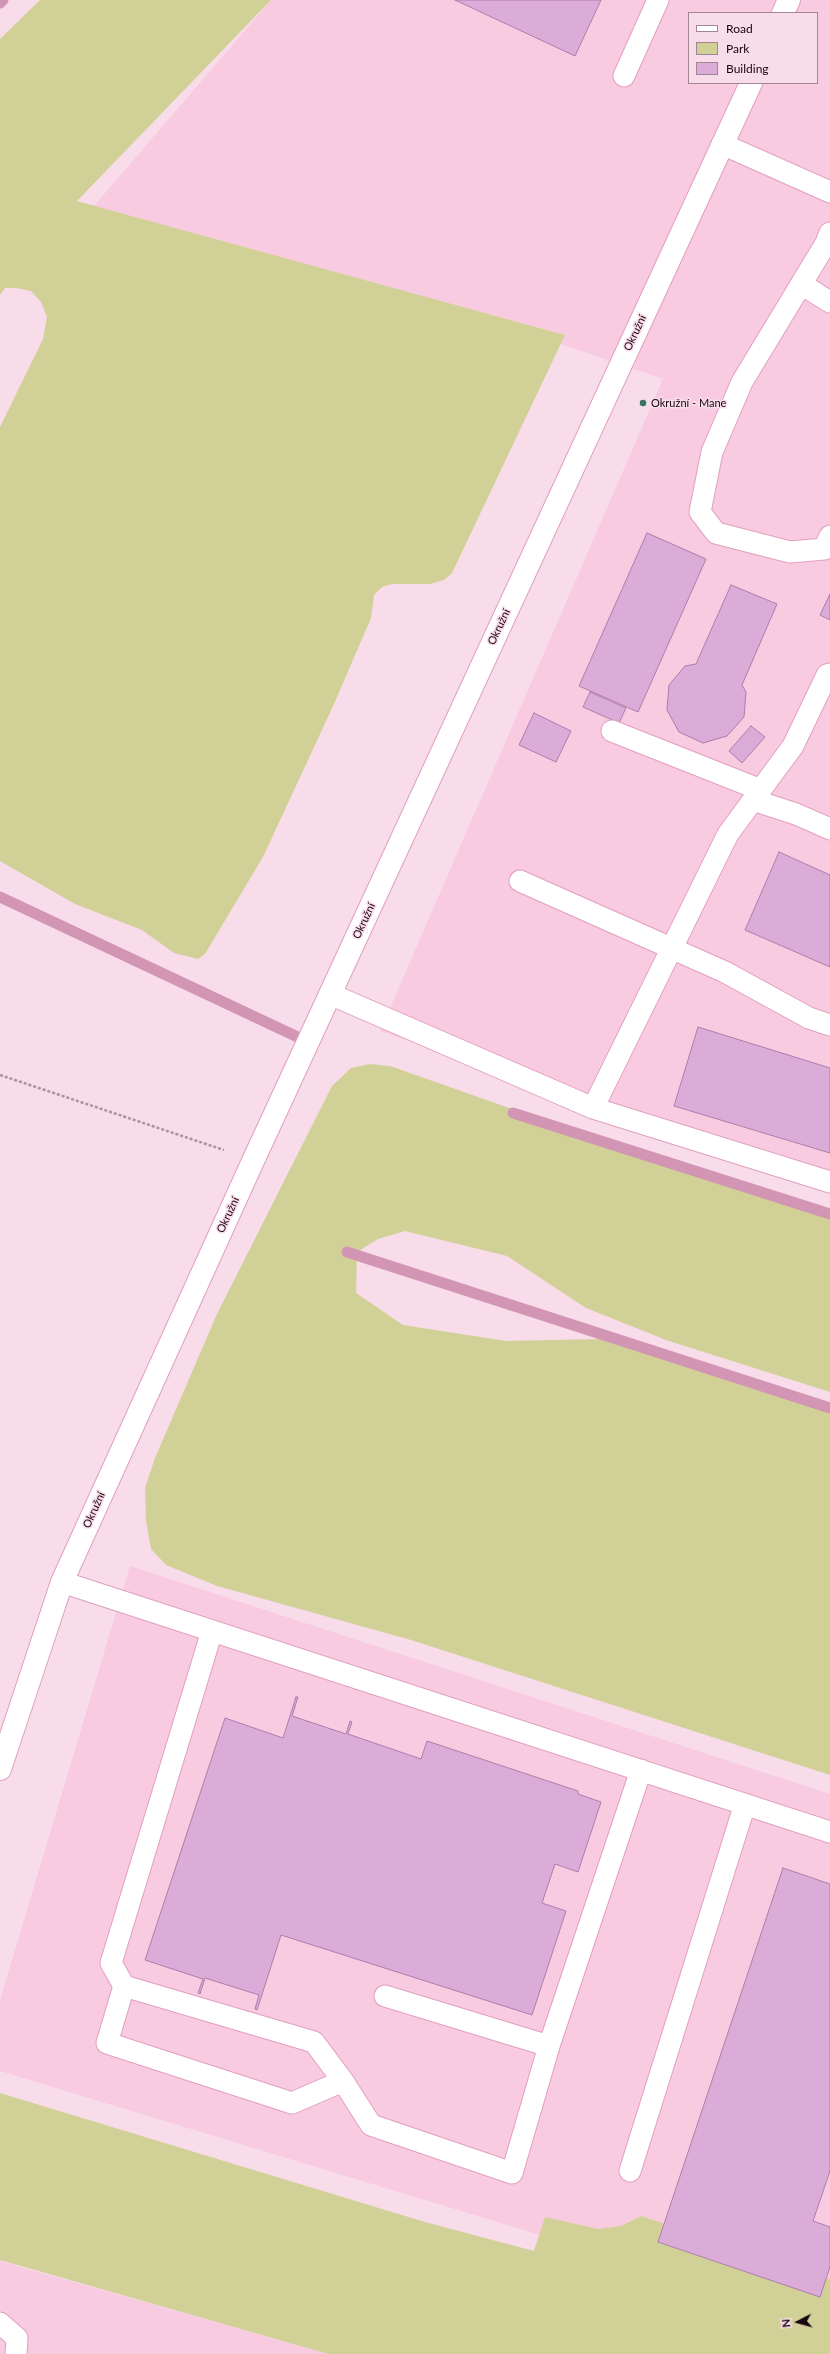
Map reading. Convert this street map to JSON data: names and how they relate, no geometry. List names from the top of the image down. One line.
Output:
{"streets":{"main road":["Okružní"]},"places":["Okružní - Mane"],"legend":["Road","Park","Building"],"north":"left"}
